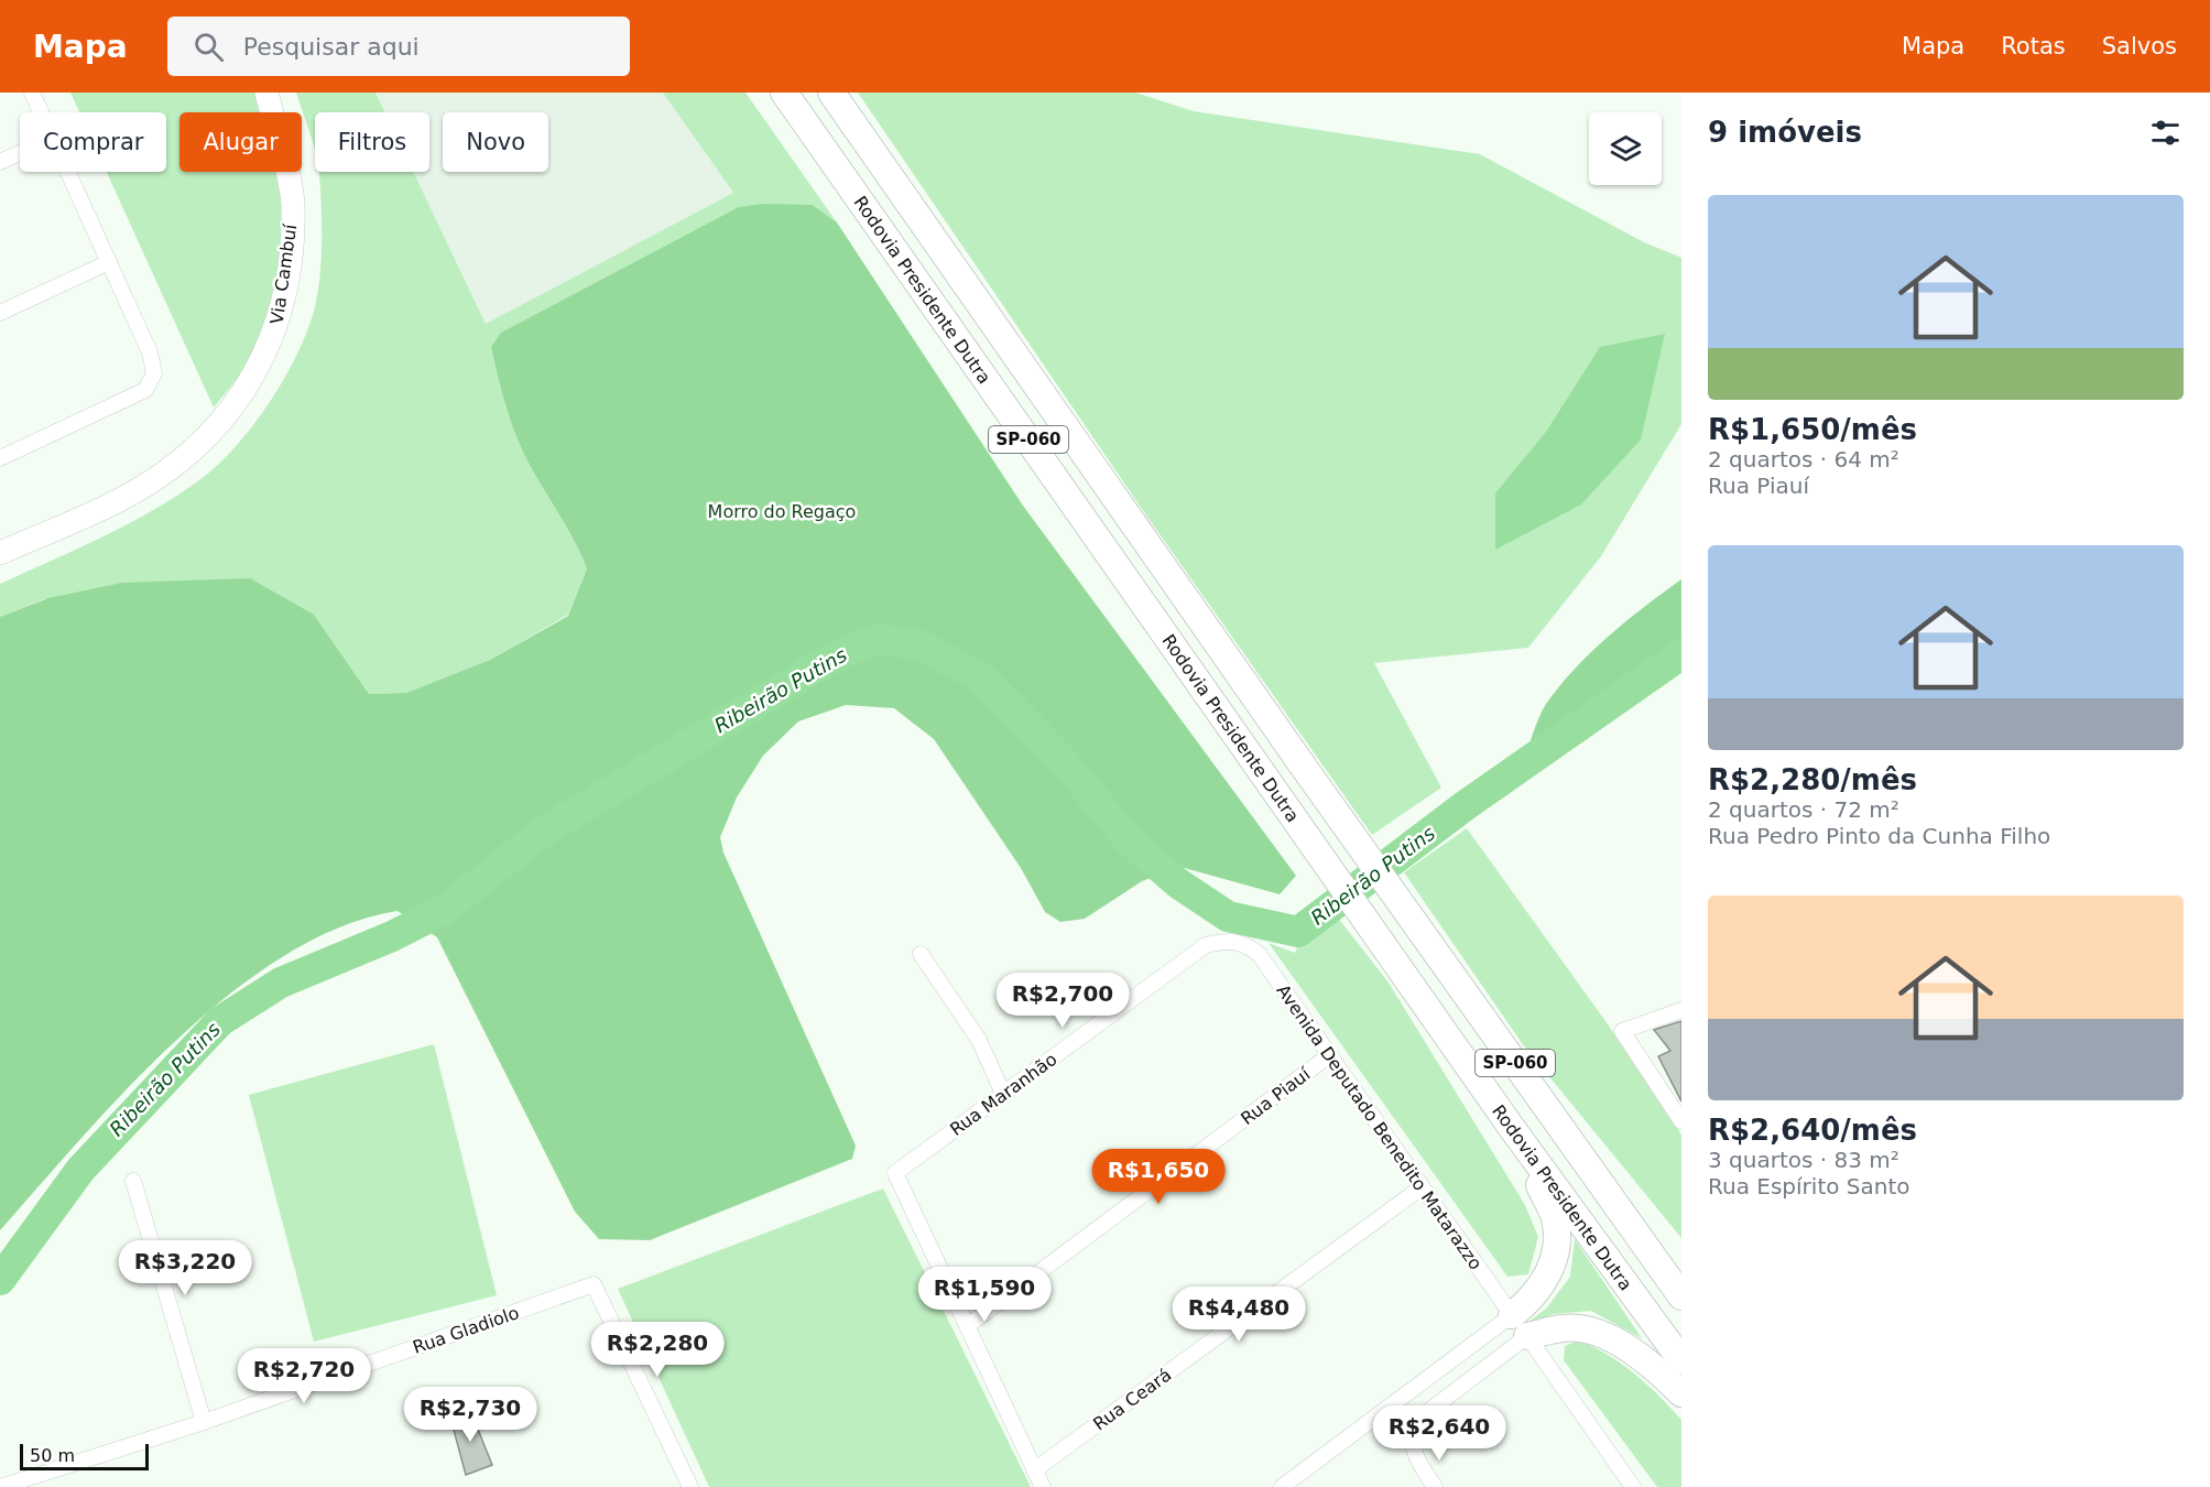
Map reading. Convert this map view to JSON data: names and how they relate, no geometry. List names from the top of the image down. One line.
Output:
{"streets":{"highway":["Rodovia Presidente Dutra","SP-060"],"main road":["Via Cambuí"],"street":["Rua Maranhão","Rua Piauí","Avenida Deputado Benedito Matarazzo","Rua Gladiolo","Rua Ceará"]},"crossings":[["Rua Maranhão","Rua Piauí"],["Rua Maranhão","Avenida Deputado Benedito Matarazzo"],["Rua Piauí","Avenida Deputado Benedito Matarazzo"],["Avenida Deputado Benedito Matarazzo","Rua Ceará"]],"water":["Ribeirão Putins"],"parks":["Morro do Regaço"],"scale_bar":"50 m","page":{"header":"Mapa","search":"Pesquisar aqui","nav":["Mapa","Rotas","Salvos"],"heading":"9 imóveis","chip":["Comprar","Alugar","Filtros","Novo"],"list":[{"name":"R$1,650/mês","note":"2 quartos · 64 m² · Rua Piauí"},{"name":"R$2,280/mês","note":"2 quartos · 72 m² · Rua Pedro Pinto da Cunha Filho"},{"name":"R$2,640/mês","note":"3 quartos · 83 m² · Rua Espírito Santo"}],"price":["R$2,700","R$1,650","R$3,220","R$1,590","R$4,480","R$2,280","R$2,720","R$2,730","R$2,640"],"scale":"50 m"}}
